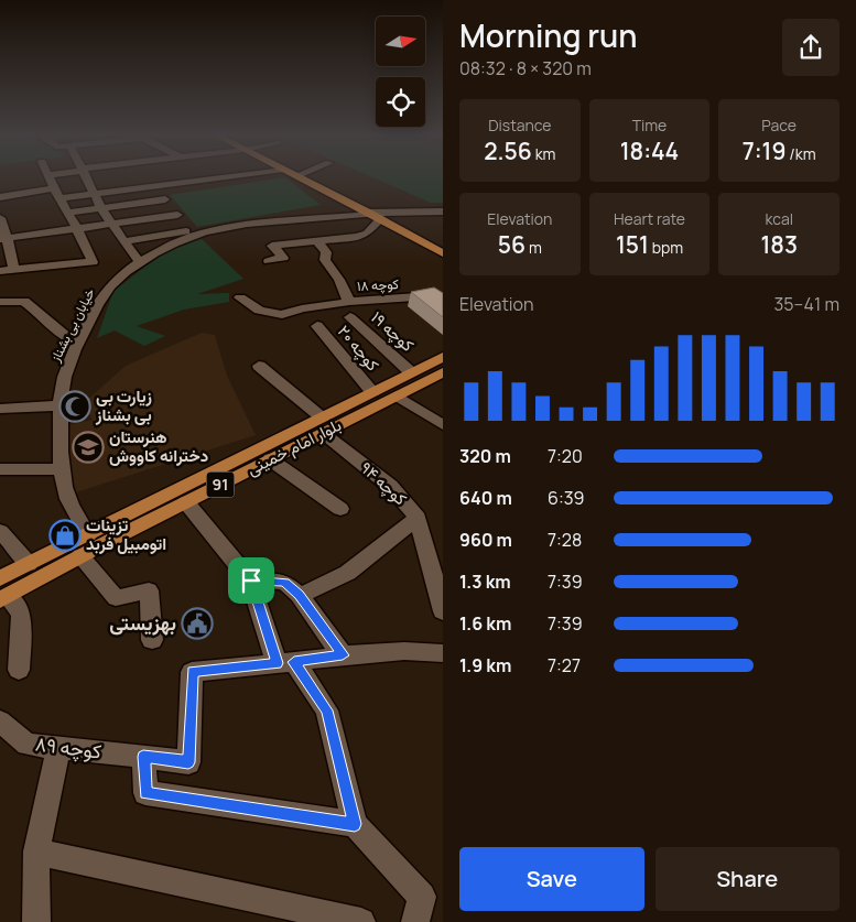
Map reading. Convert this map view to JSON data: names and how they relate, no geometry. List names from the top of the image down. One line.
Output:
{"streets":{"main road":["بلوار امام خمینی","91"],"street":["کوچه ۱۸","خیابان بی بشناز","کوچه ۱۹","کوچه ۲۰","کوچه ۹۴","کوچه ۸۹"]},"crossings":[["خیابان بی بشناز","بلوار امام خمینی"],["کوچه ۱۹","بلوار امام خمینی"],["کوچه ۲۰","بلوار امام خمینی"],["بلوار امام خمینی","کوچه ۹۴"]],"places":{"mosque":["زیارت بی بی بشناز"],"school or university":["هنرستان دخترانه کاووش"],"shop":["تزینات اتومبیل فربد"],"public building":["بهزیستی"]},"north":"right","page":{"heading":["Morning run","08:32 · 8 × 320 m"],"stats":[["Distance","2.56 km"],["Time","18:44"],["Pace","7:19 /km"],["Elevation","56 m"],["Heart rate","151 bpm"],["kcal","183"]],"chart":["Elevation","35–41 m"],"list":[{"name":"320 m","note":"7:20"},{"name":"640 m","note":"6:39"},{"name":"960 m","note":"7:28"},{"name":"1.3 km","note":"7:39"},{"name":"1.6 km","note":"7:39"},{"name":"1.9 km","note":"7:27"}],"buttons":["Save","Share"]}}
